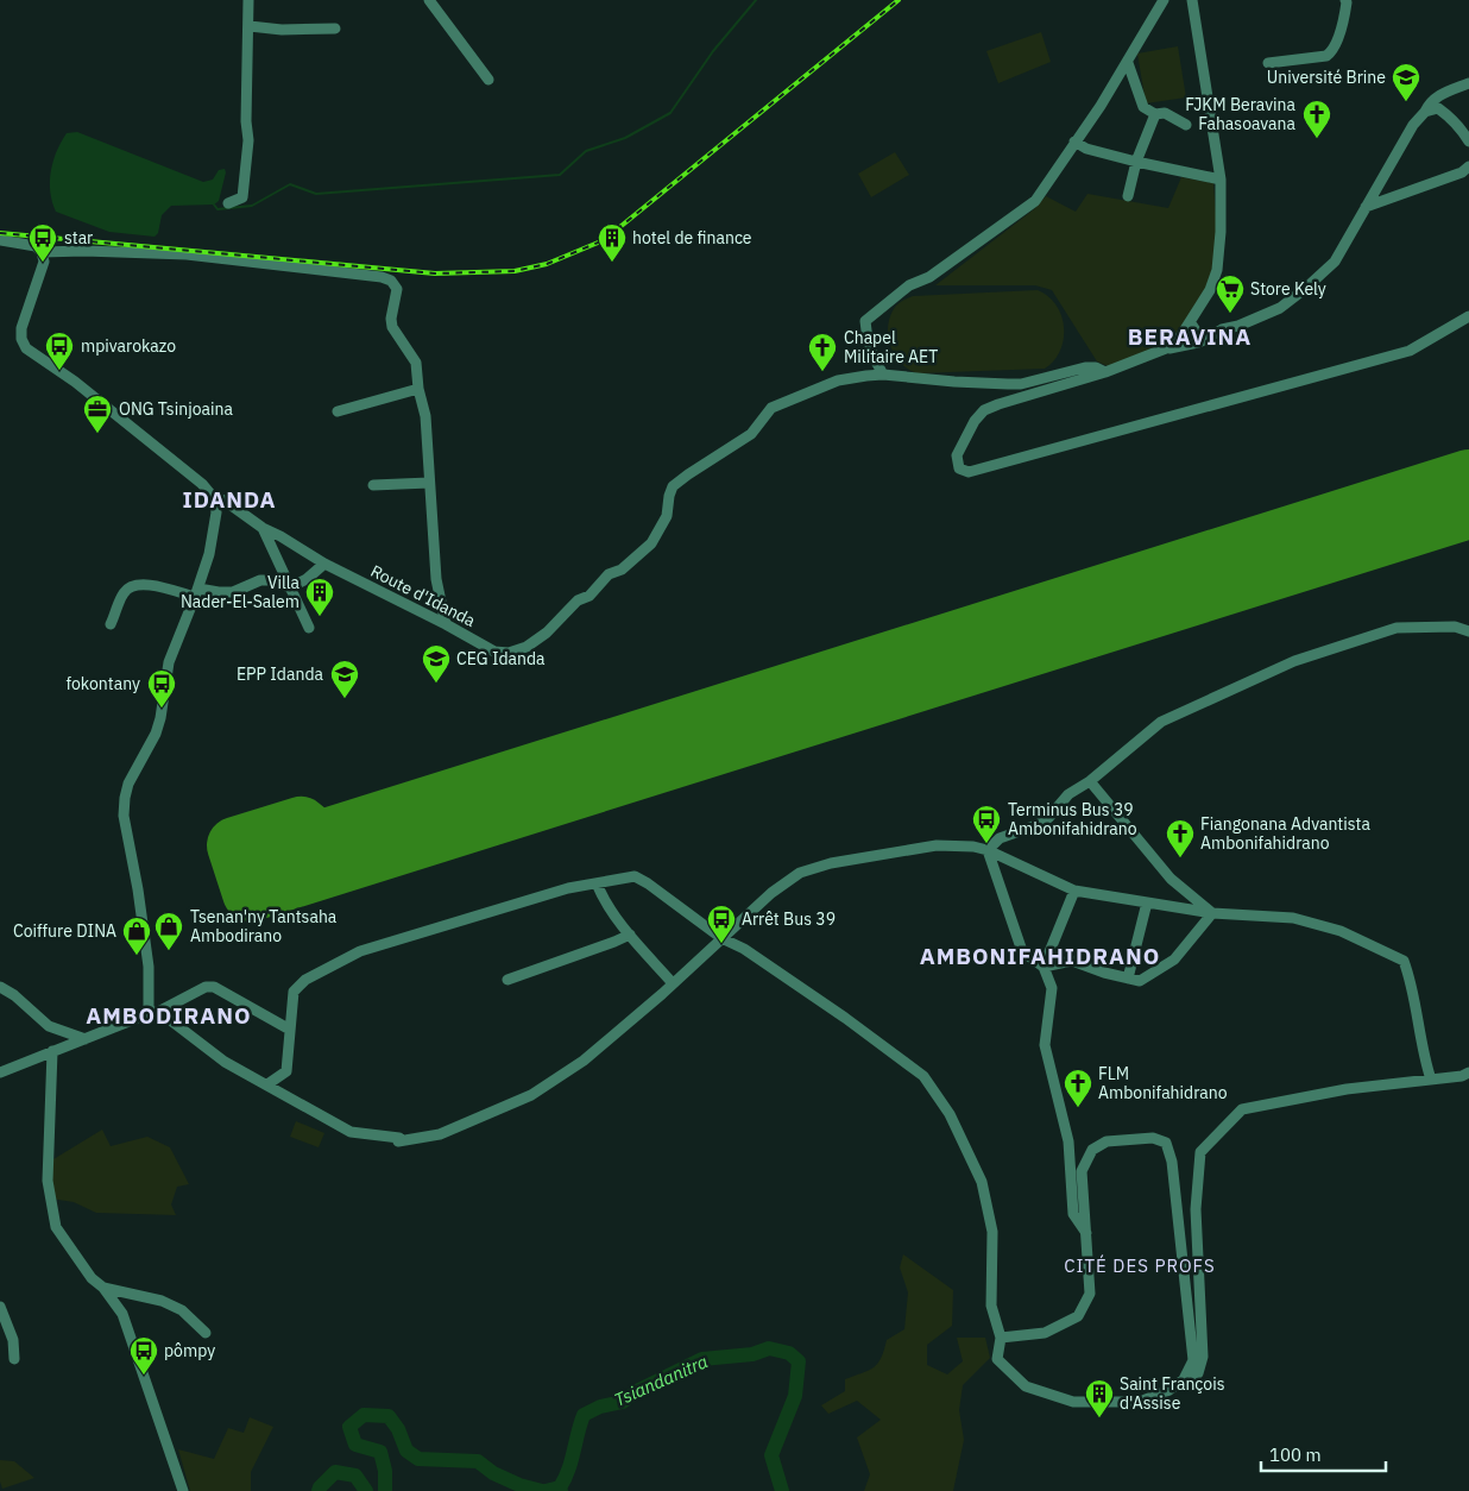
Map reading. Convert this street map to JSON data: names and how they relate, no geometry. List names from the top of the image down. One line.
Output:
{"streets":{"street":["Route d'Idanda"]},"districts":["BERAVINA","IDANDA","AMBONIFAHIDRANO","AMBODIRANO","CITÉ DES PROFS"],"water":["Tsiandanitra"],"places":{"school or university":["Université Brine","CEG Idanda","EPP Idanda"],"church":["FJKM Beravina Fahasoavana","Chapel Militaire AET","Fiangonana Advantista Ambonifahidrano","FLM Ambonifahidrano"],"bus stop":["star","mpivarokazo","fokontany","Terminus Bus 39 Ambonifahidrano","Arrêt Bus 39","pômpy"],"building":["hotel de finance","Villa Nader-El-Salem","Saint François d'Assise"],"supermarket":["Store Kely"],"office":["ONG Tsinjoaina"],"shop":["Tsenan'ny Tantsaha Ambodirano","Coiffure DINA"]},"scale_bar":"100 m"}
